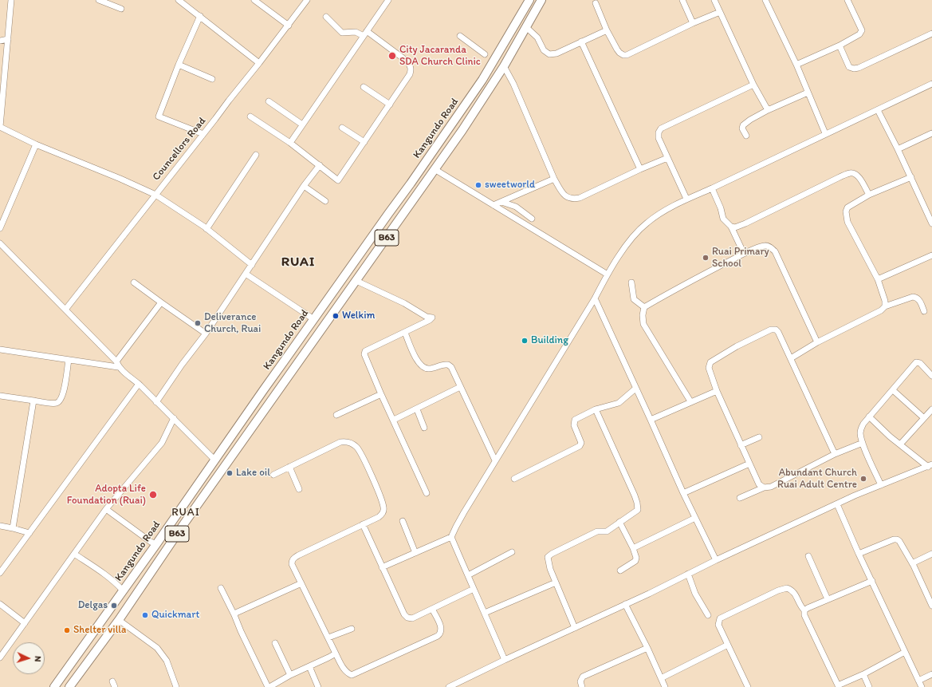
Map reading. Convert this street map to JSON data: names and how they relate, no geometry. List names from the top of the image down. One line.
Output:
{"streets":{"highway":["Kangundo Road","B63"],"street":["Councellors Road"]},"districts":["RUAI","RUAI"],"places":["City Jacaranda SDA Church Clinic","sweetworld","Ruai Primary School","Welkim","Deliverance Church, Ruai","Building","Lake oil","Abundant Church Ruai Adult Centre","Adopta Life Foundation (Ruai)","Delgas","Quickmart","Shelter villa"],"north":"right"}
